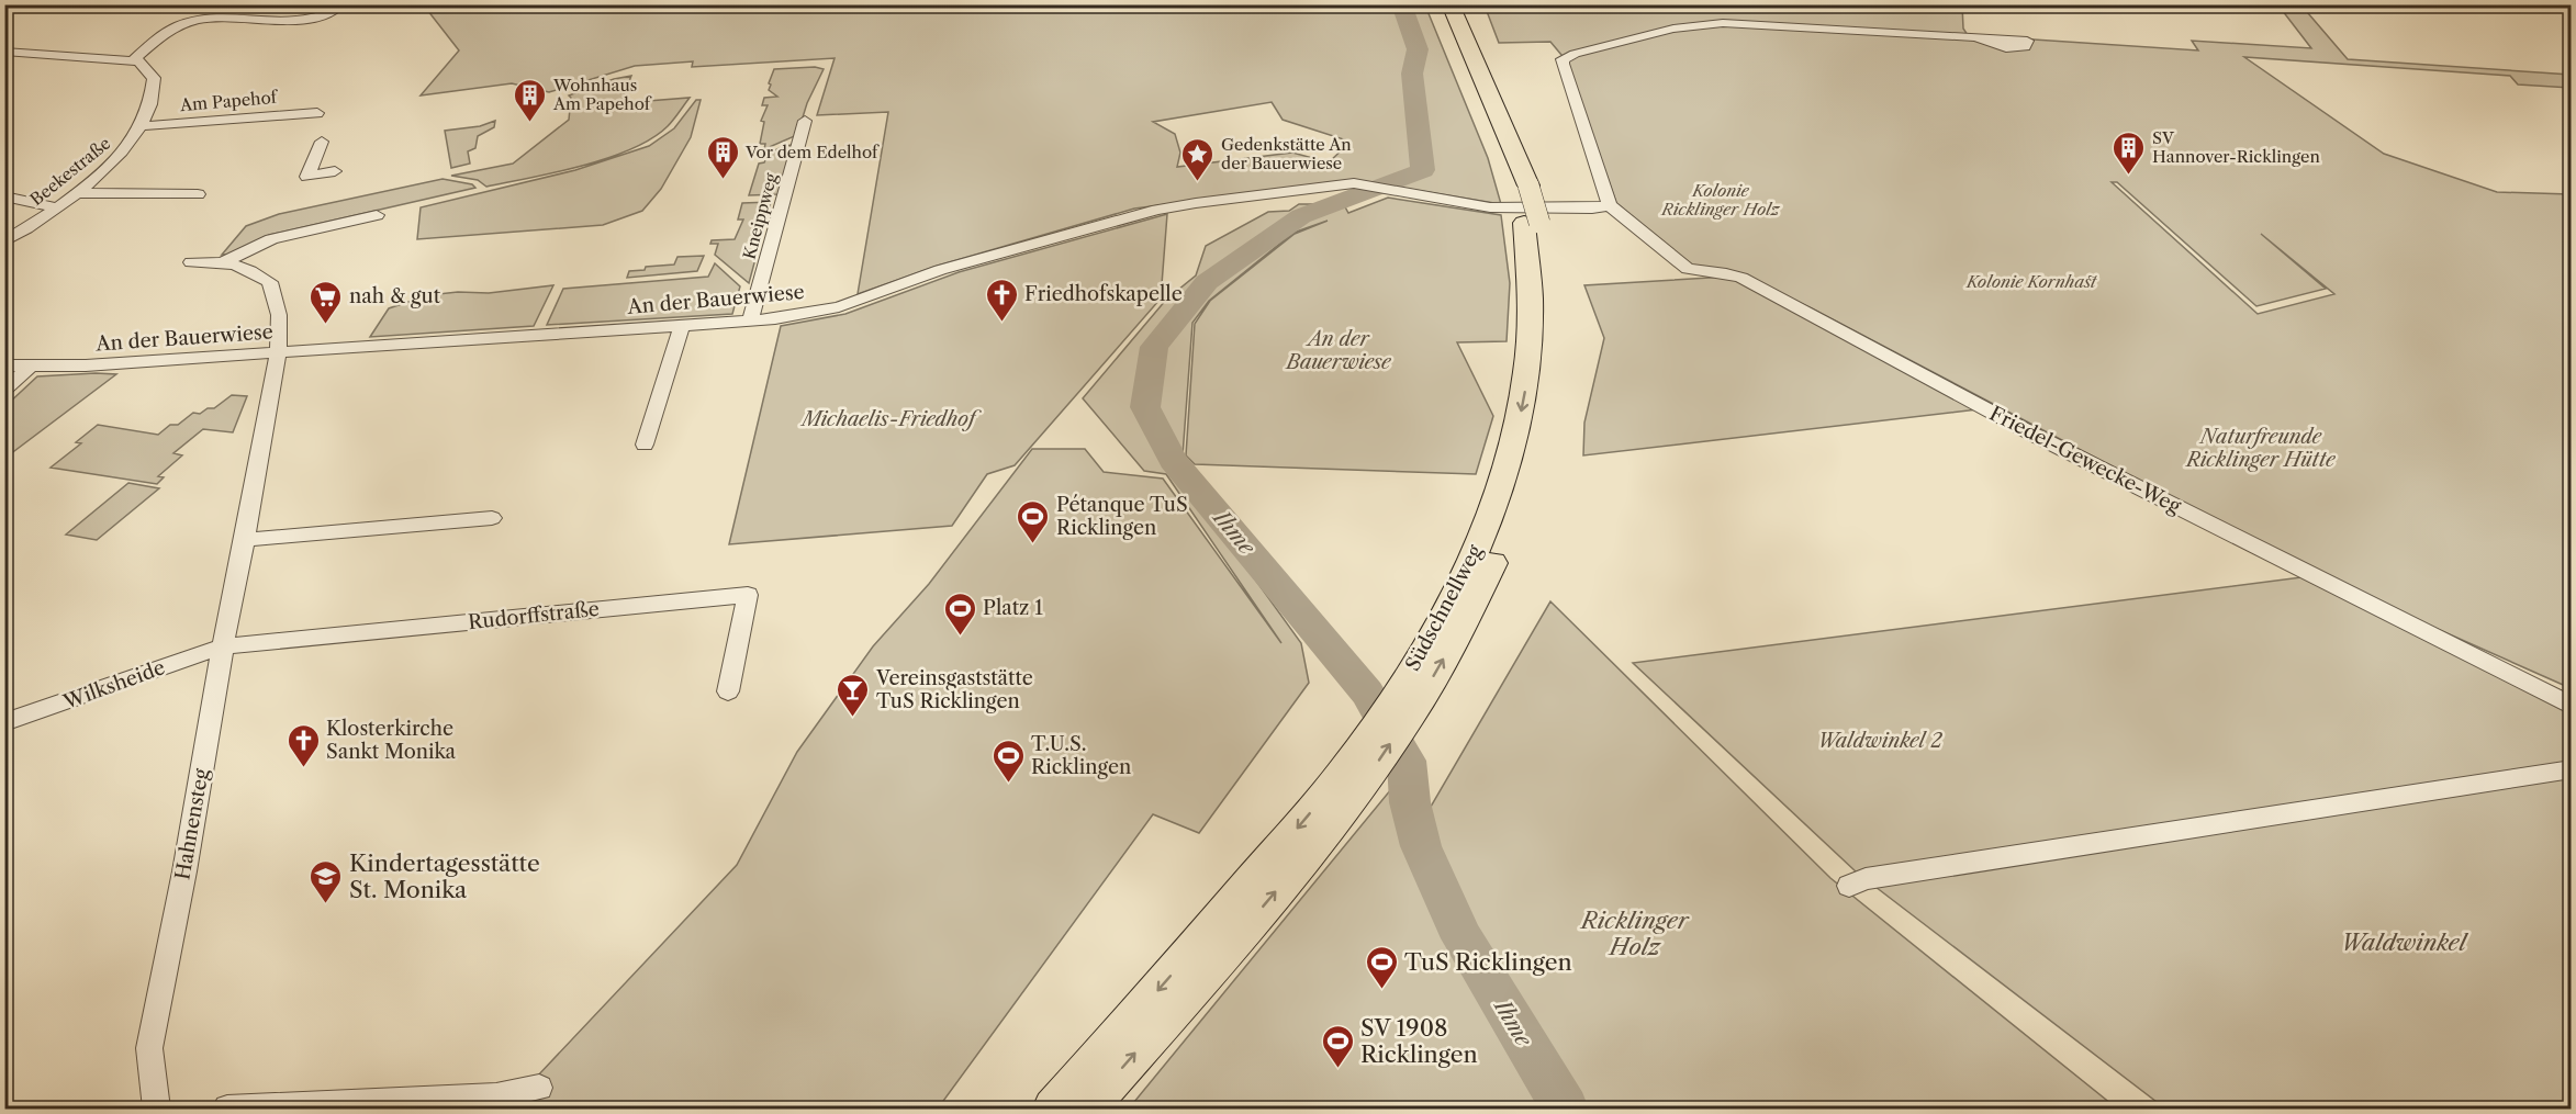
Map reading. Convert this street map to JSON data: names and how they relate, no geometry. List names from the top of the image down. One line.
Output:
{"streets":{"highway":["Südschnellweg"],"street":["Am Papehof","Beekestraße","Kneippweg","An der Bauerwiese","Friedel-Gewecke-Weg","Rudorffstraße","Wilksheide","Hahnensteg"]},"crossings":[["Am Papehof","Beekestraße"],["Kneippweg","An der Bauerwiese"],["An der Bauerwiese","Friedel-Gewecke-Weg"],["An der Bauerwiese","Hahnensteg"],["Rudorffstraße","Wilksheide"],["Rudorffstraße","Hahnensteg"],["Wilksheide","Hahnensteg"]],"water":["Ihme"],"parks":["Kolonie Ricklinger Holz","Kolonie Kornhast","An der Bauerwiese","Michaelis-Friedhof","Naturfreunde Ricklinger Hütte","Waldwinkel 2","Ricklinger Holz","Waldwinkel"],"places":{"building":["Wohnhaus Am Papehof","SV Hannover-Ricklingen","Vor dem Edelhof"],"place":["Gedenkstätte An der Bauerwiese"],"church":["Friedhofskapelle","Klosterkirche Sankt Monika"],"supermarket":["nah & gut"],"sports":["Pétanque TuS Ricklingen","Platz 1","T.U.S. Ricklingen","TuS Ricklingen","SV 1908 Ricklingen"],"bar":["Vereinsgaststätte TuS Ricklingen"],"school or university":["Kindertagesstätte St. Monika"]}}
